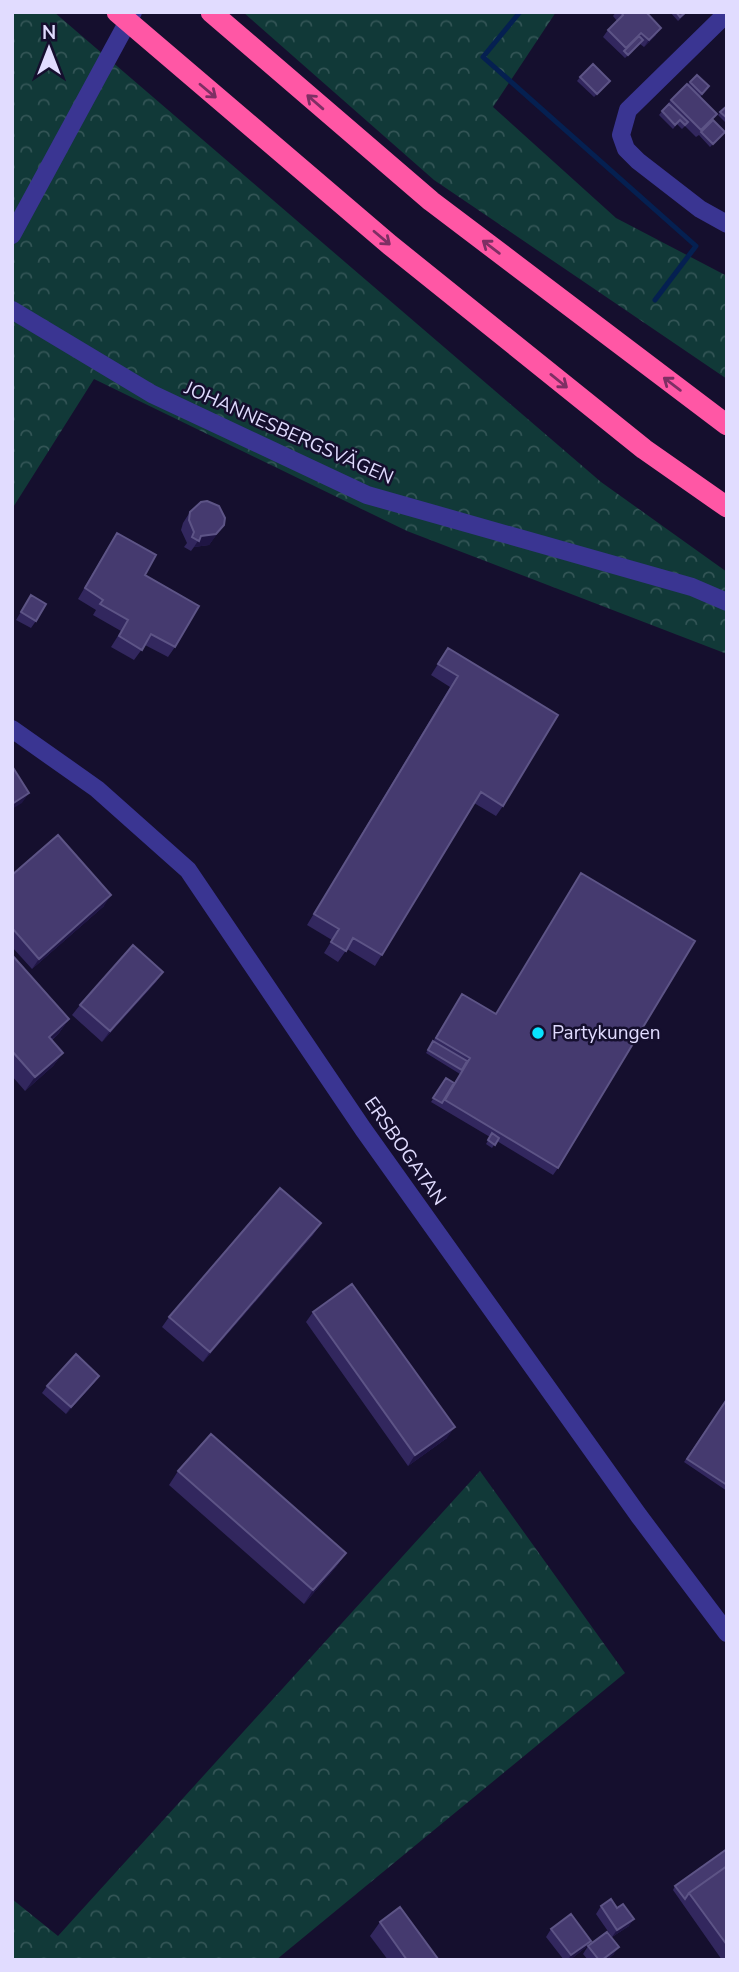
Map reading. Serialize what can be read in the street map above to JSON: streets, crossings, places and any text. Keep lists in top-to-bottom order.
{
  "streets": {
    "street": ["JOHANNESBERGSVÄGEN", "ERSBOGATAN"]
  },
  "places": ["Partykungen"],
  "north": "top"
}
